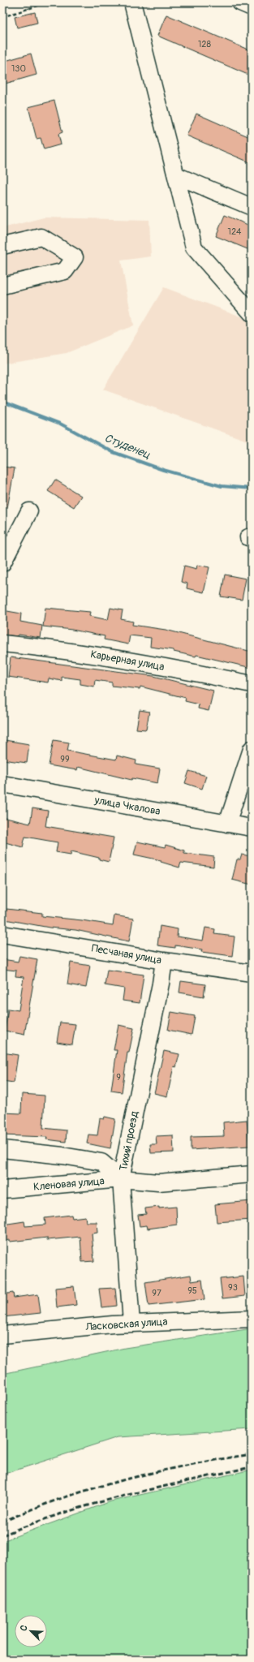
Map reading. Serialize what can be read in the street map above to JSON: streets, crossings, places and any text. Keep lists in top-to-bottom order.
{
  "streets": {
    "street": [
      "Карьерная улица",
      "улица Чкалова",
      "Песчаная улица",
      "Тихий проезд",
      "Кленовая улица",
      "Ласковская улица"
    ]
  },
  "crossings": [
    ["Песчаная улица", "Тихий проезд"],
    ["Тихий проезд", "Кленовая улица"],
    ["Тихий проезд", "Ласковская улица"]
  ],
  "water": ["Студенец"],
  "house_numbers": [
    "128",
    "130",
    "124",
    "99",
    "9",
    "93",
    "95",
    "97"
  ],
  "north": "top left"
}
